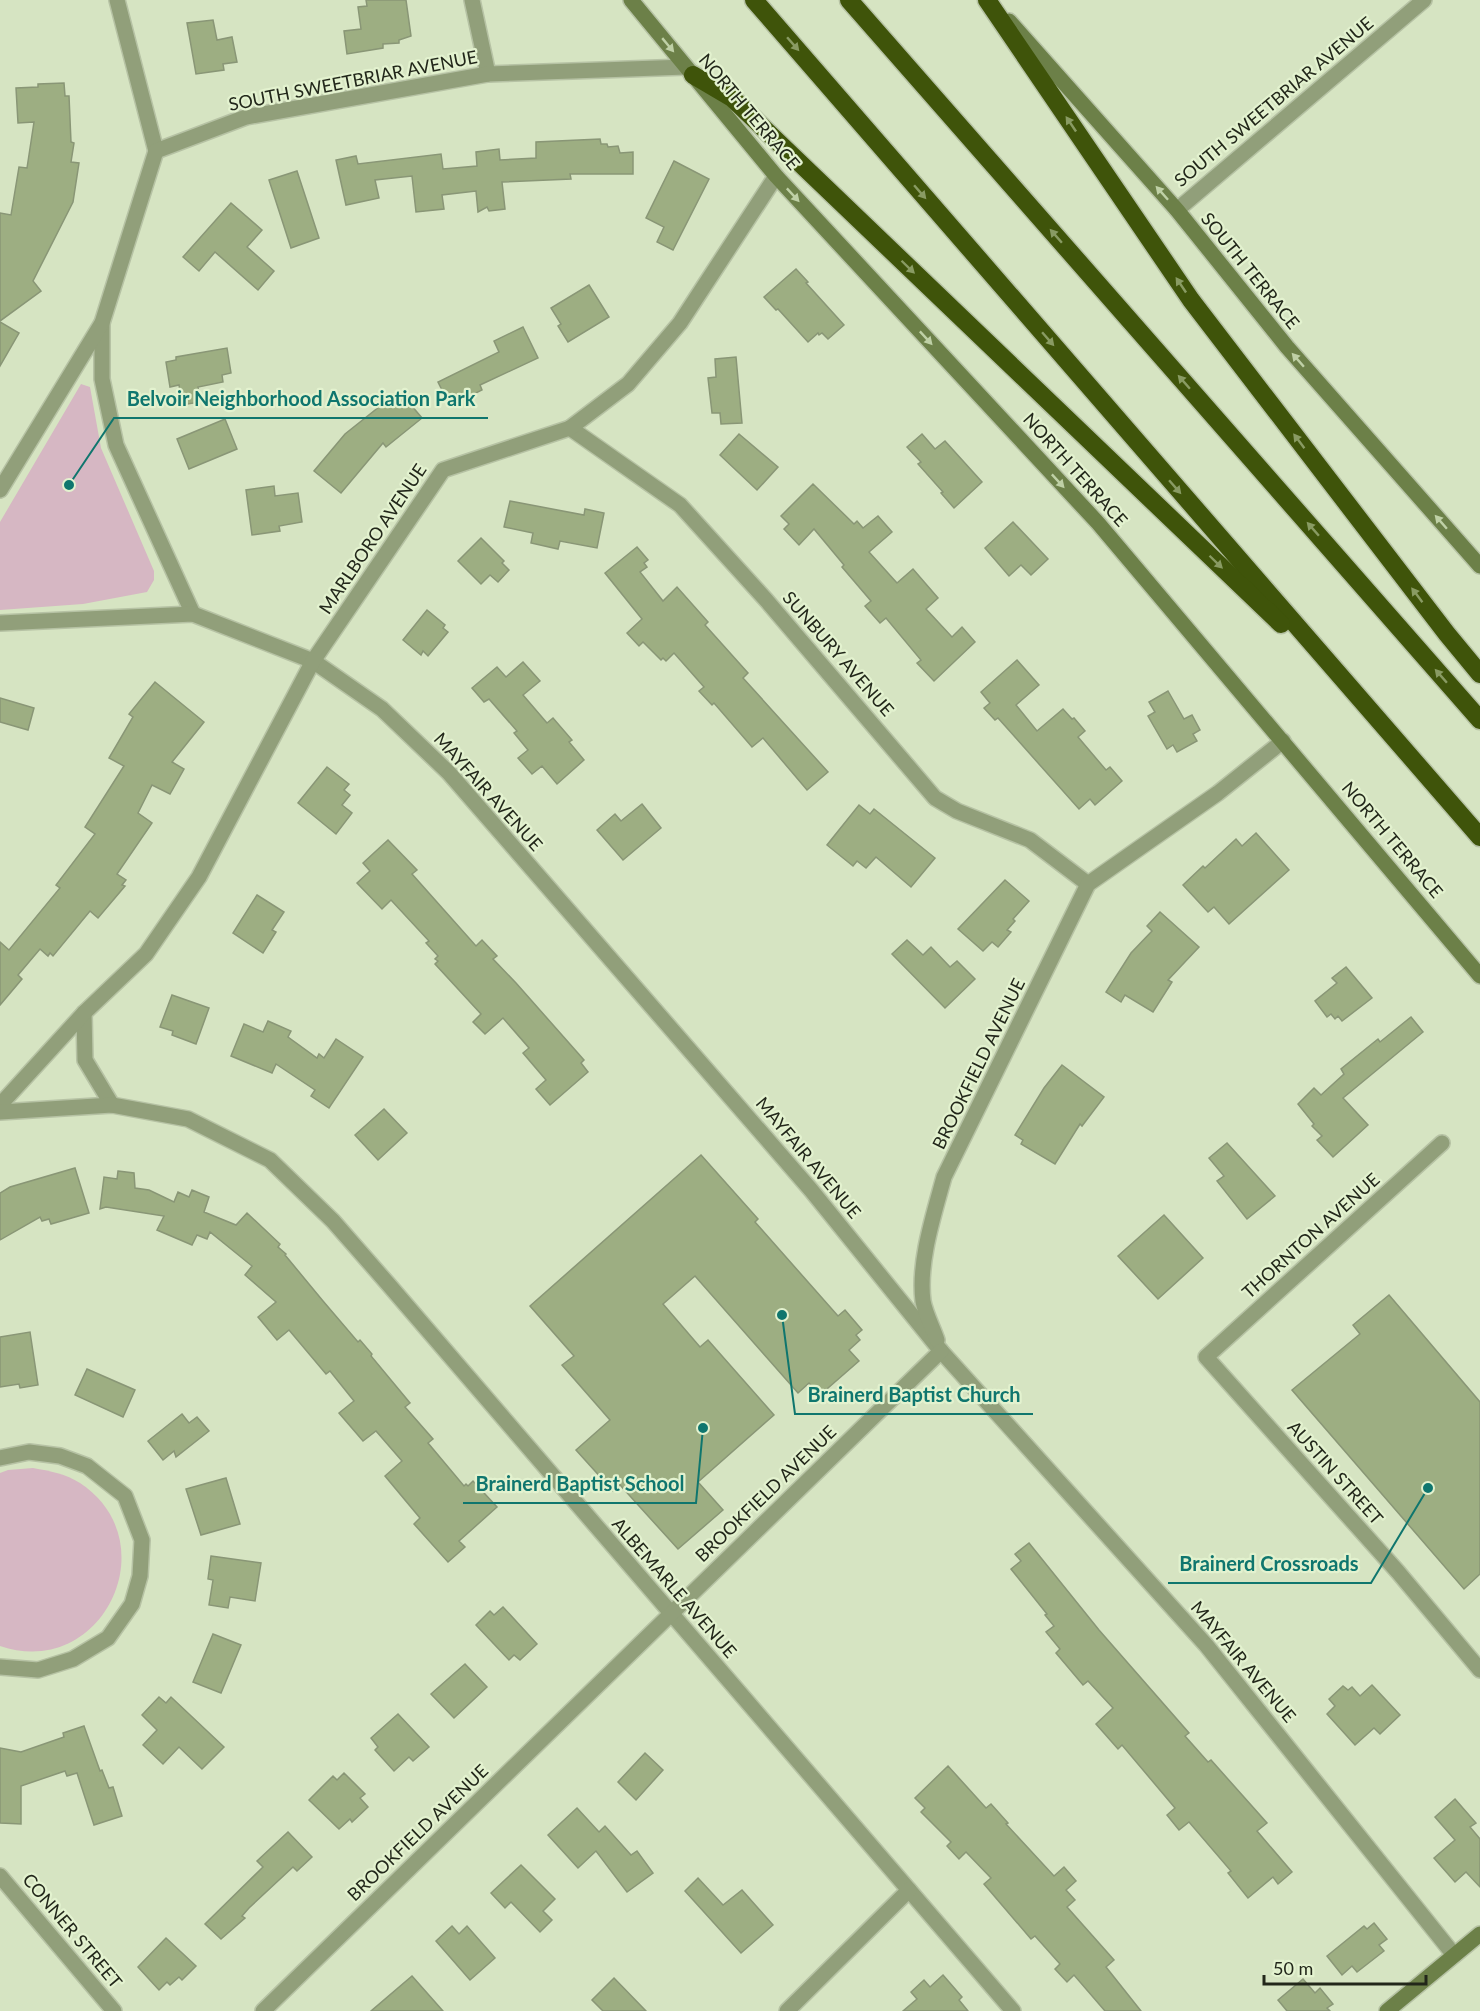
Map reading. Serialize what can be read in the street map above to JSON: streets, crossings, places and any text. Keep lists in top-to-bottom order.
{
  "streets": {
    "street": [
      "SOUTH SWEETBRIAR AVENUE",
      "NORTH TERRACE",
      "SOUTH TERRACE",
      "MARLBORO AVENUE",
      "SUNBURY AVENUE",
      "MAYFAIR AVENUE",
      "BROOKFIELD AVENUE",
      "THORNTON AVENUE",
      "AUSTIN STREET",
      "ALBEMARLE AVENUE",
      "CONNER STREET"
    ]
  },
  "crossings": [
    ["SOUTH SWEETBRIAR AVENUE", "NORTH TERRACE"],
    ["SOUTH SWEETBRIAR AVENUE", "SOUTH TERRACE"],
    ["NORTH TERRACE", "MARLBORO AVENUE"],
    ["NORTH TERRACE", "BROOKFIELD AVENUE"],
    ["MARLBORO AVENUE", "SUNBURY AVENUE"],
    ["MARLBORO AVENUE", "MAYFAIR AVENUE"],
    ["SUNBURY AVENUE", "BROOKFIELD AVENUE"],
    ["MAYFAIR AVENUE", "BROOKFIELD AVENUE"],
    ["BROOKFIELD AVENUE", "ALBEMARLE AVENUE"],
    ["THORNTON AVENUE", "AUSTIN STREET"]
  ],
  "one_way": ["NORTH TERRACE", "SOUTH TERRACE"],
  "places": [
    "Belvoir Neighborhood Association Park",
    "Brainerd Baptist Church",
    "Brainerd Baptist School",
    "Brainerd Crossroads"
  ],
  "scale_bar": "50 m"
}
